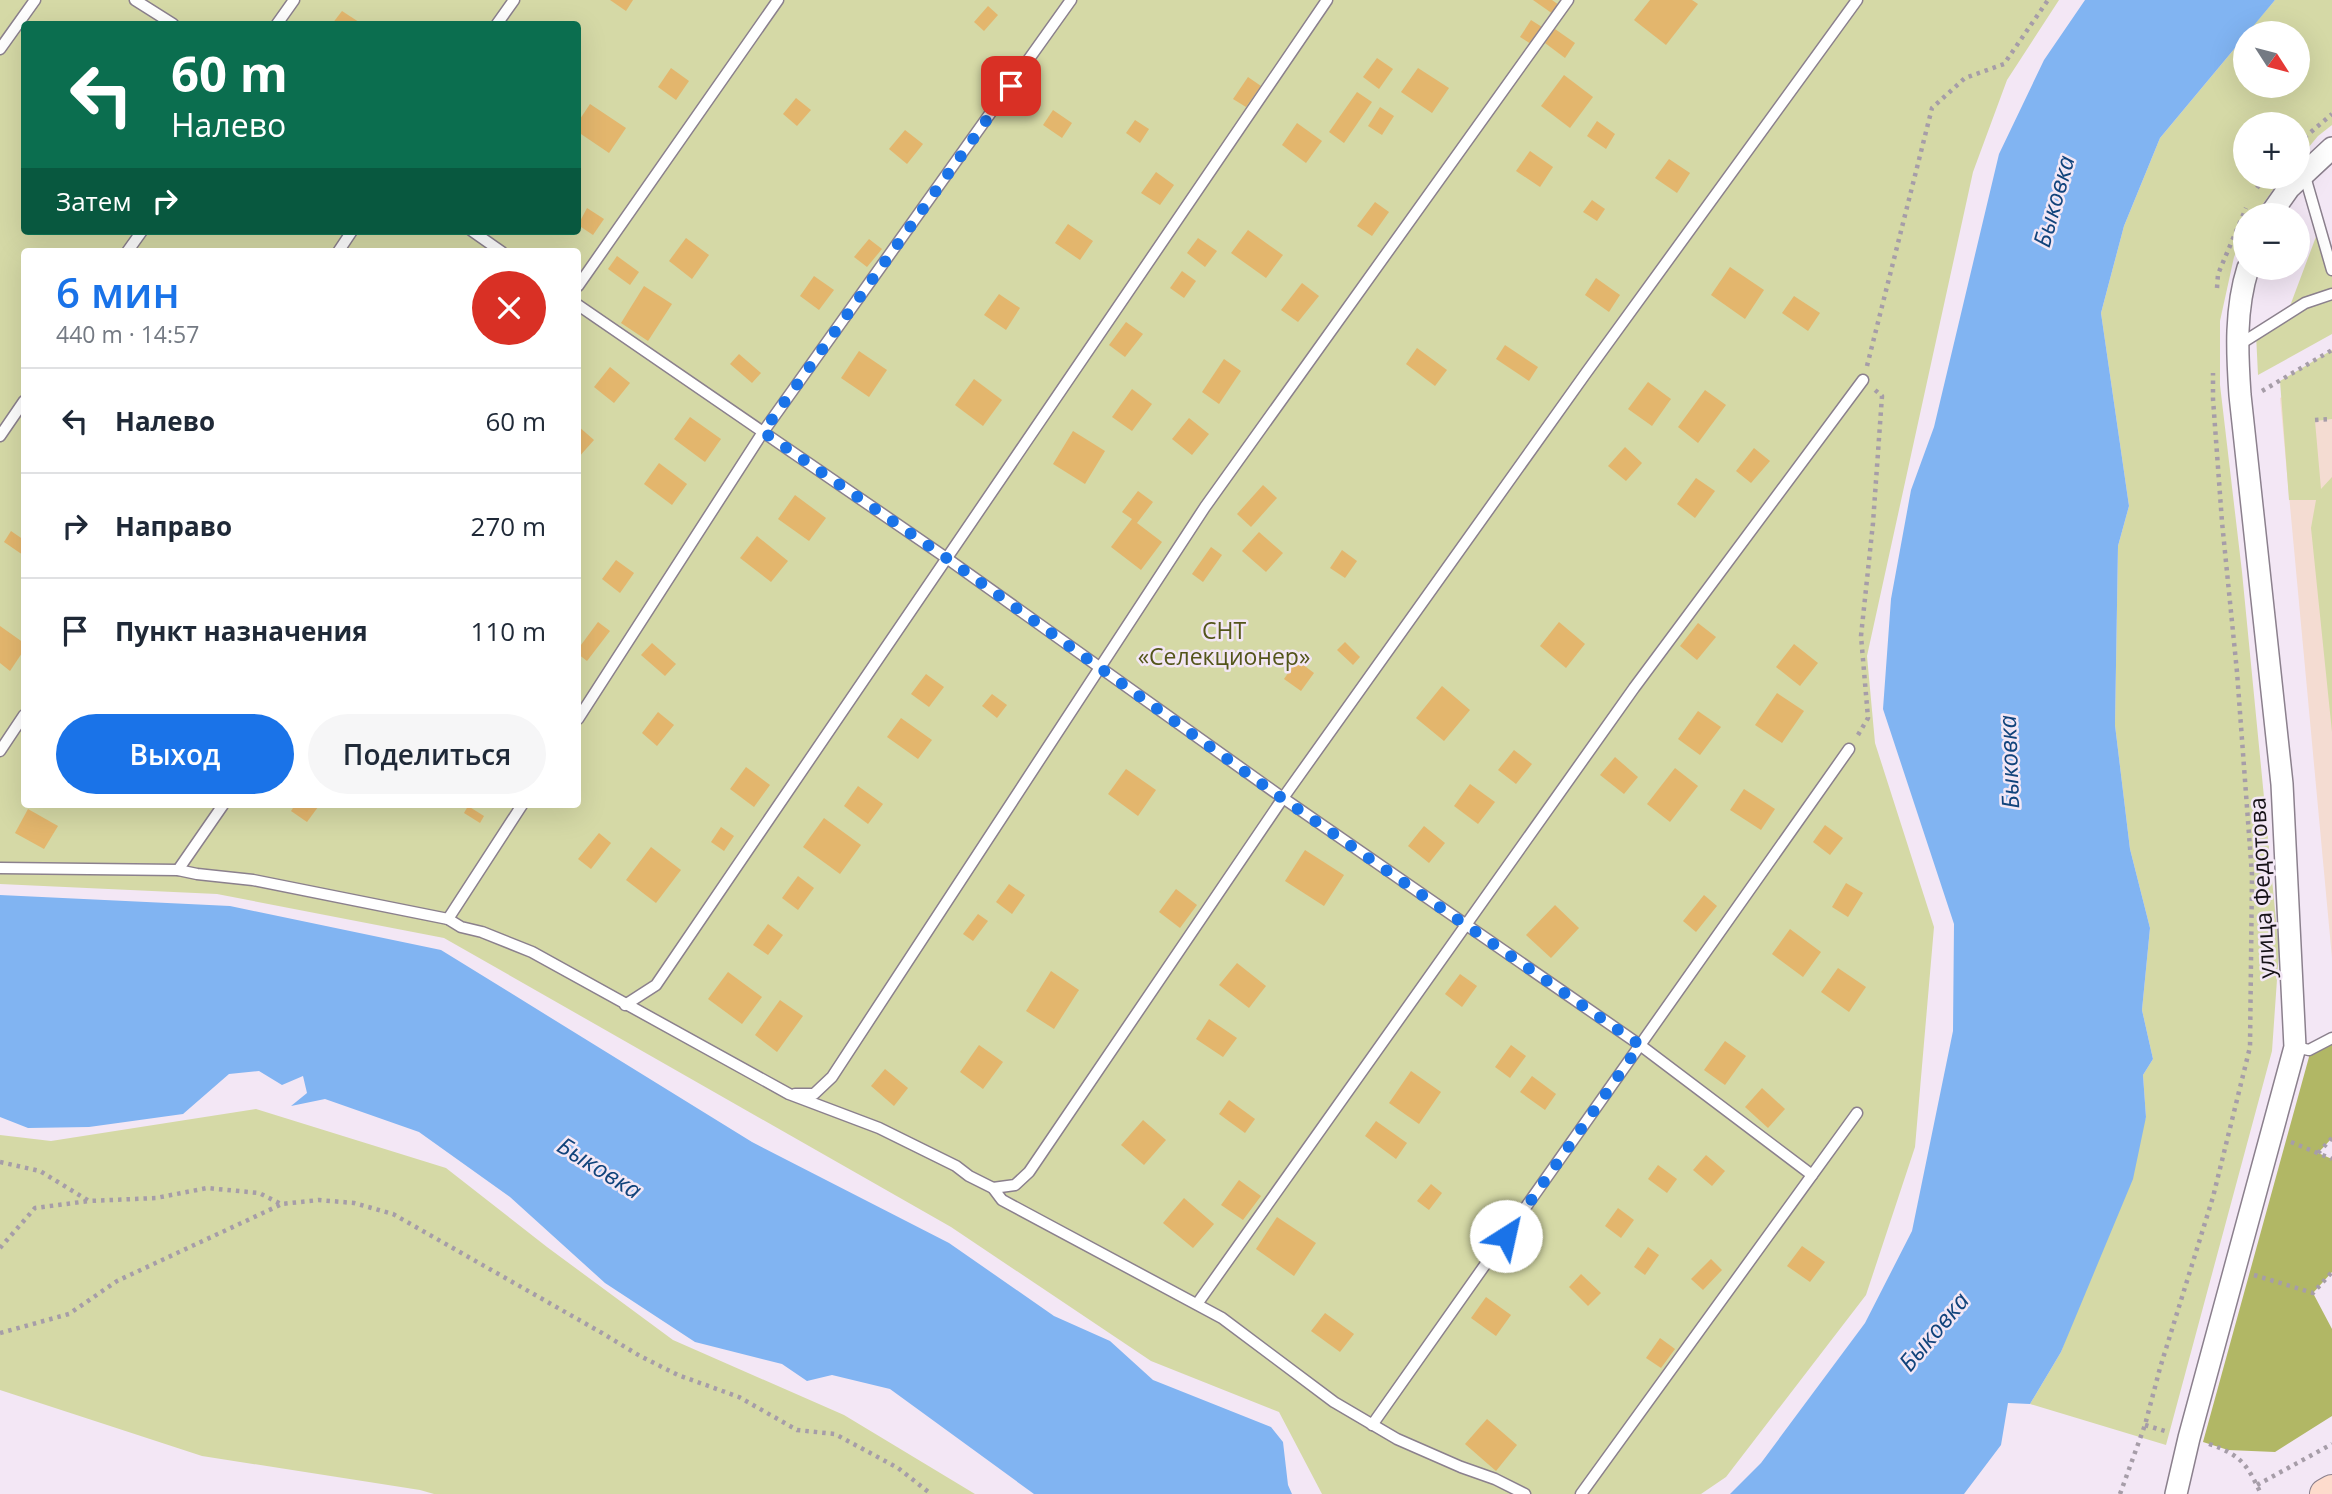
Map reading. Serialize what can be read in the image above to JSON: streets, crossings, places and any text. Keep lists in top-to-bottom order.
{
  "streets": {
    "street": ["улица Федотова"]
  },
  "water": ["Быковка"],
  "parks": ["СНТ «Селекционер»"],
  "north": "bottom right",
  "page": {
    "map_buttons": ["+", "−"],
    "turn": ["60 m", "Налево"],
    "then": "Затем",
    "heading": ["6 мин", "440 m · 14:57"],
    "list": [
      {
        "name": "Налево",
        "value": "60 m"
      },
      {
        "name": "Направо",
        "value": "270 m"
      },
      {
        "name": "Пункт назначения",
        "value": "110 m"
      }
    ],
    "buttons": ["Выход", "Поделиться"]
  }
}
